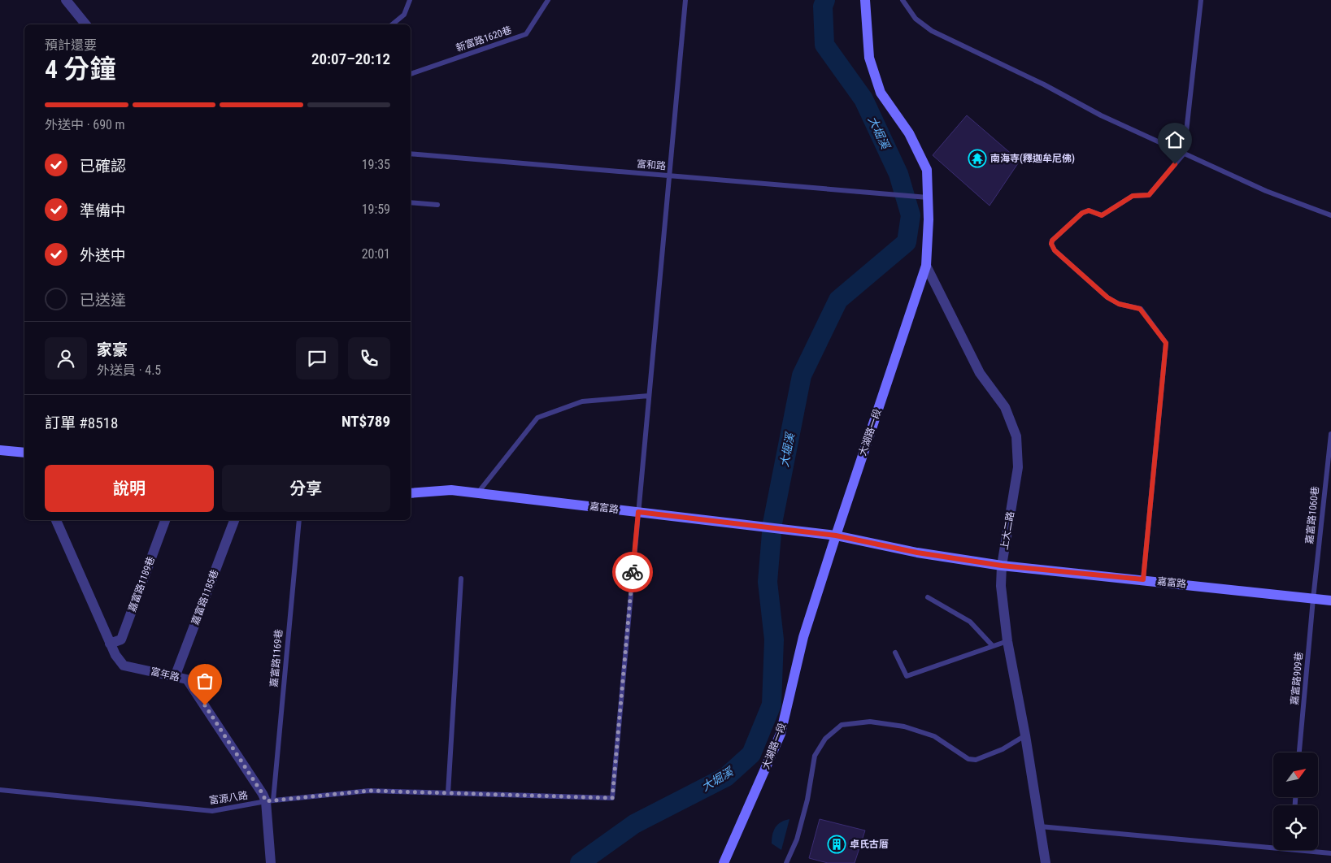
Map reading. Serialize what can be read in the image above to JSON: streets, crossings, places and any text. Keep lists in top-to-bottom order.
{
  "streets": {
    "street": [
      "大湖路一段",
      "嘉富路",
      "上大二路",
      "嘉富路1189巷",
      "嘉富路1185巷",
      "富年路"
    ],
    "lane": [
      "新富路1620巷",
      "富和路",
      "嘉富路1060巷",
      "嘉富路1169巷",
      "嘉富路909巷",
      "富源八路"
    ]
  },
  "crossings": [
    ["富和路", "大湖路一段"],
    ["大湖路一段", "嘉富路"],
    ["大湖路一段", "上大二路"],
    ["嘉富路", "嘉富路1060巷"],
    ["嘉富路", "上大二路"],
    ["嘉富路", "嘉富路909巷"],
    ["嘉富路", "富源八路"],
    ["嘉富路1060巷", "嘉富路909巷"],
    ["嘉富路1189巷", "富年路"],
    ["嘉富路1185巷", "富年路"],
    ["嘉富路1169巷", "富年路"],
    ["嘉富路1169巷", "富源八路"],
    ["富年路", "富源八路"]
  ],
  "water": ["大堀溪"],
  "places": {
    "temple": ["南海寺(釋迦牟尼佛)"],
    "building": ["卓氏古厝"]
  },
  "north": "top right",
  "page": {
    "heading": ["4 分鐘", "預計還要", "20:07–20:12"],
    "panel": [
      "家豪",
      "外送員 · 4.5",
      "訂單 #8518",
      "NT$789"
    ],
    "bar": "外送中 · 690 m",
    "list": [
      ["已確認", "19:35"],
      ["準備中", "19:59"],
      ["外送中", "20:01"],
      "已送達"
    ],
    "buttons": ["說明", "分享"]
  }
}
